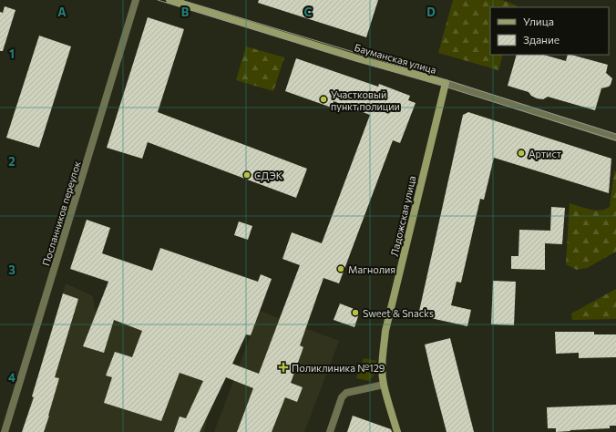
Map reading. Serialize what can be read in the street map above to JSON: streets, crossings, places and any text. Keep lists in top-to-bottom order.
{
  "streets": {
    "street": ["Бауманская улица", "Посланников переулок", "Ладожская улица"]
  },
  "crossings": [
    ["Бауманская улица", "Ладожская улица"]
  ],
  "places": {
    "other": [
      "Участковый пункт полиции",
      "Артист",
      "СДЭК",
      "Магнолия",
      "Sweet & Snacks"
    ],
    "health": ["Поликлиника №129"]
  },
  "legend": ["Улица", "Здание"],
  "grid": {
    "columns": [
      "A",
      "B",
      "C",
      "D"
    ],
    "rows": [
      "1",
      "2",
      "3",
      "4"
    ]
  }
}
